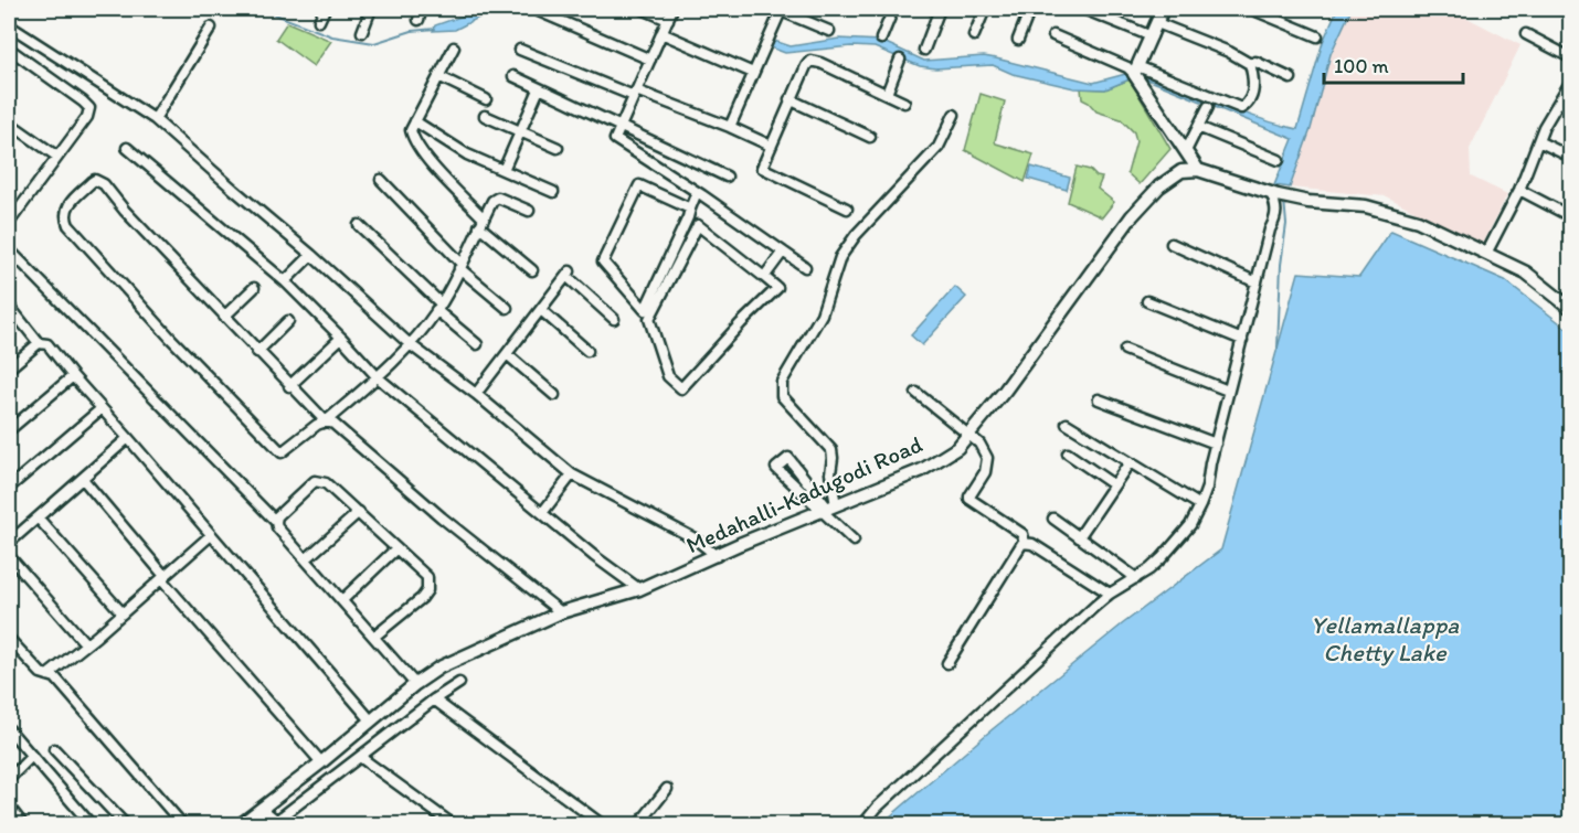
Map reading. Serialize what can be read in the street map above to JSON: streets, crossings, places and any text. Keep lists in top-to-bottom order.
{
  "streets": {
    "street": ["Medahalli-Kadugodi Road"]
  },
  "water": ["Yellamallappa Chetty Lake"],
  "scale_bar": "100 m"
}
